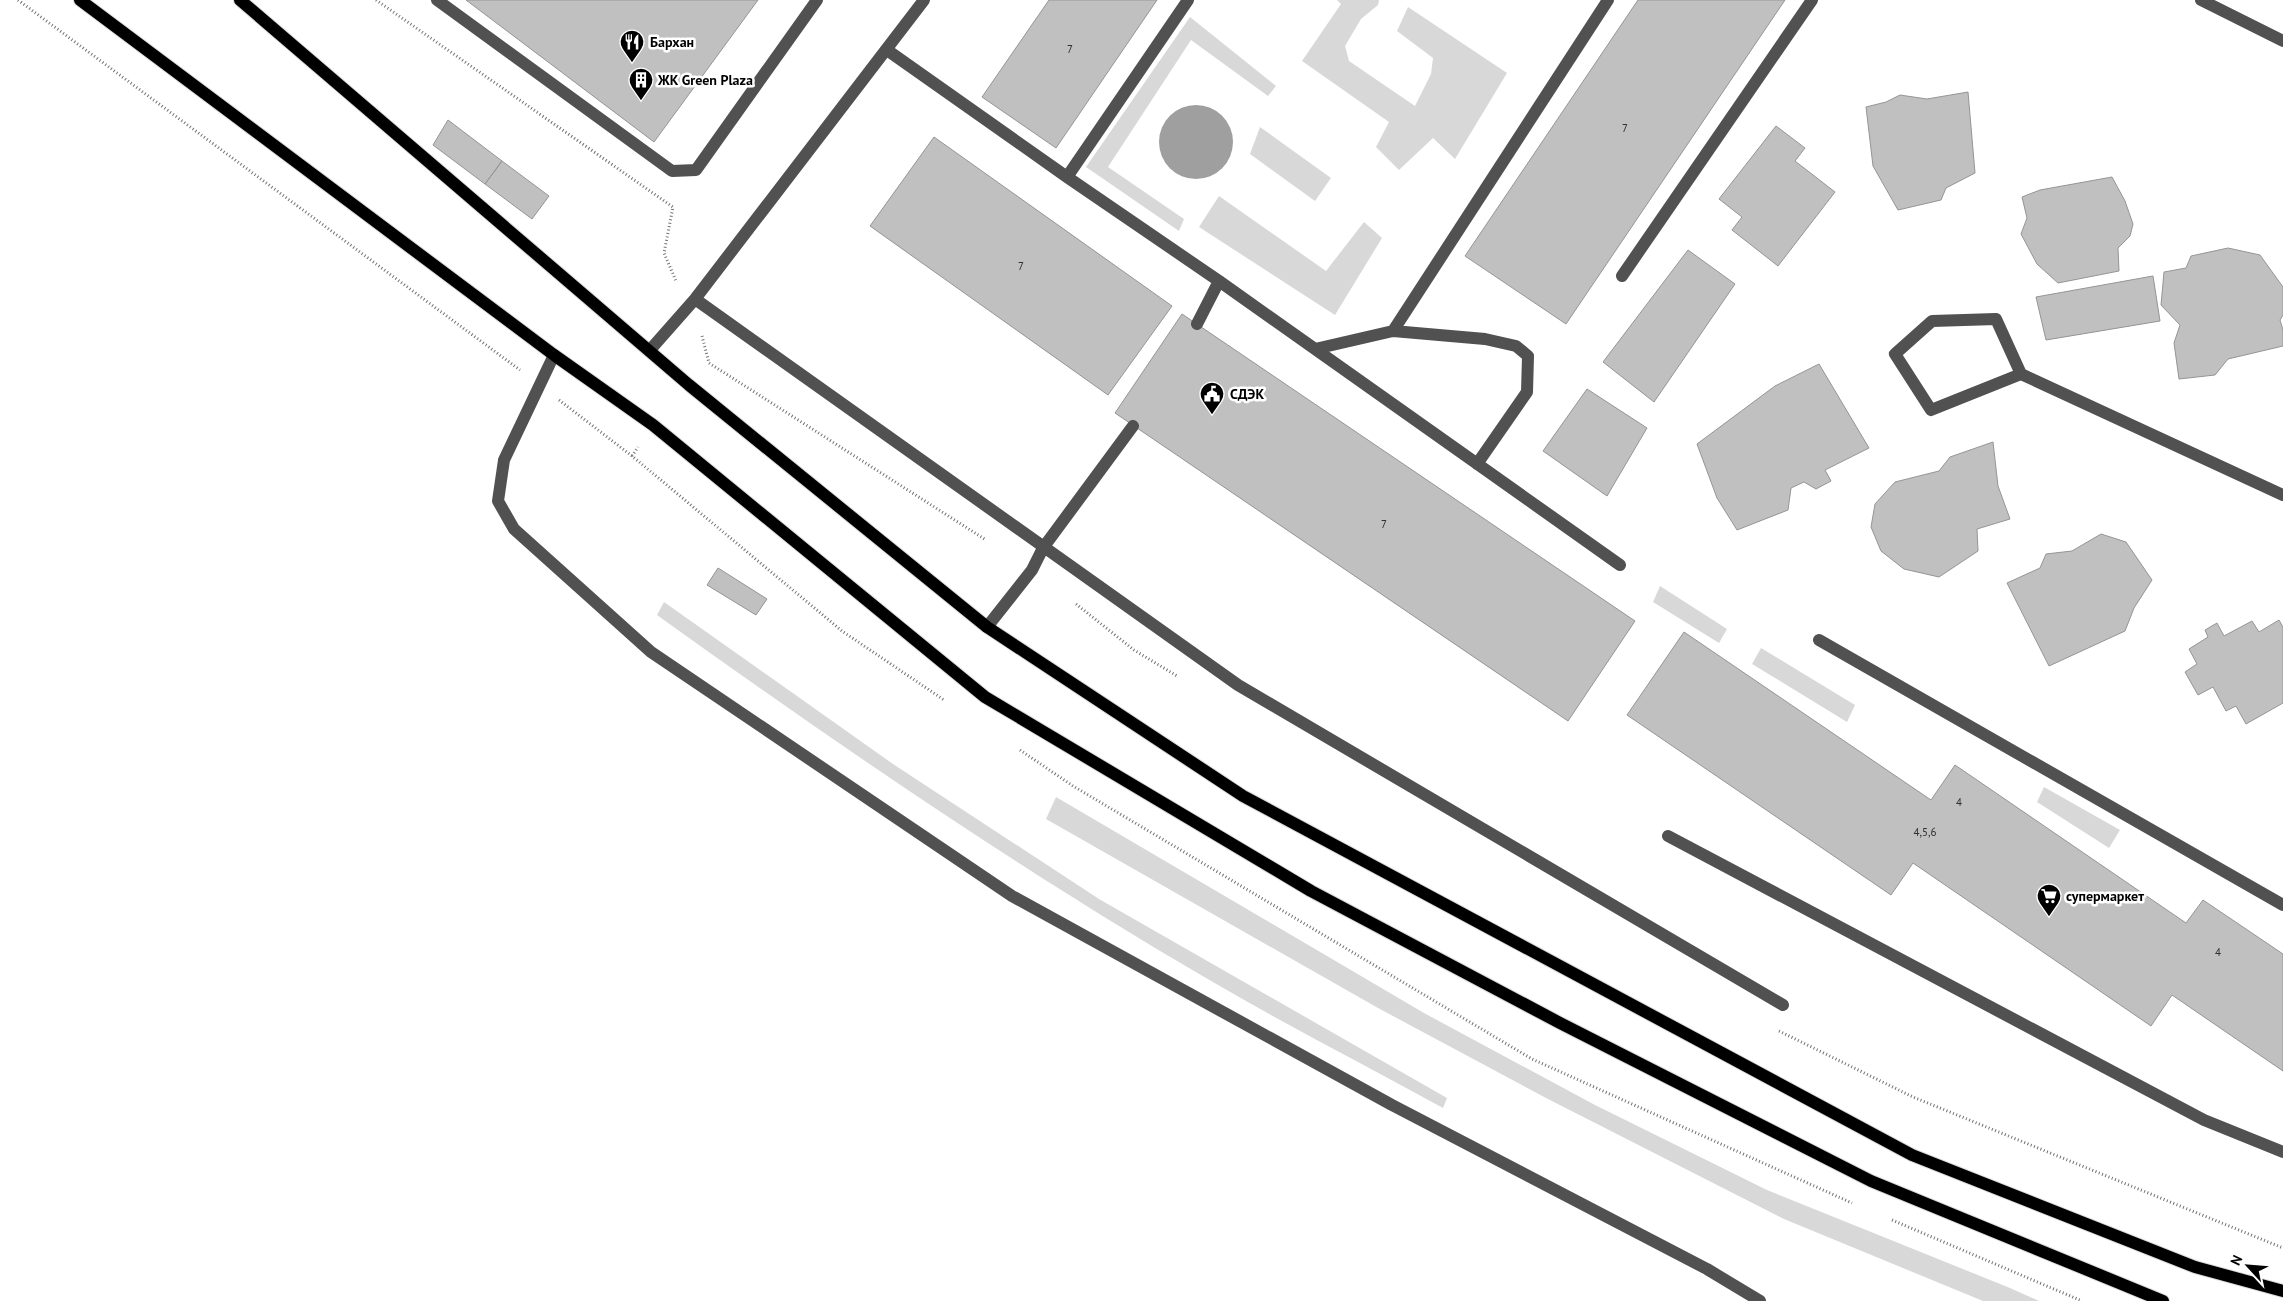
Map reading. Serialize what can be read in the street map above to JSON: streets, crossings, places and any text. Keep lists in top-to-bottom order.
{
  "places": {
    "restaurant": ["Бархан"],
    "building": ["ЖК Green Plaza"],
    "public building": ["СДЭК"],
    "supermarket": ["супермаркет"]
  },
  "house_numbers": [
    "7",
    "7",
    "7",
    "7",
    "4",
    "4,5,6",
    "4"
  ],
  "north": "top left"
}
